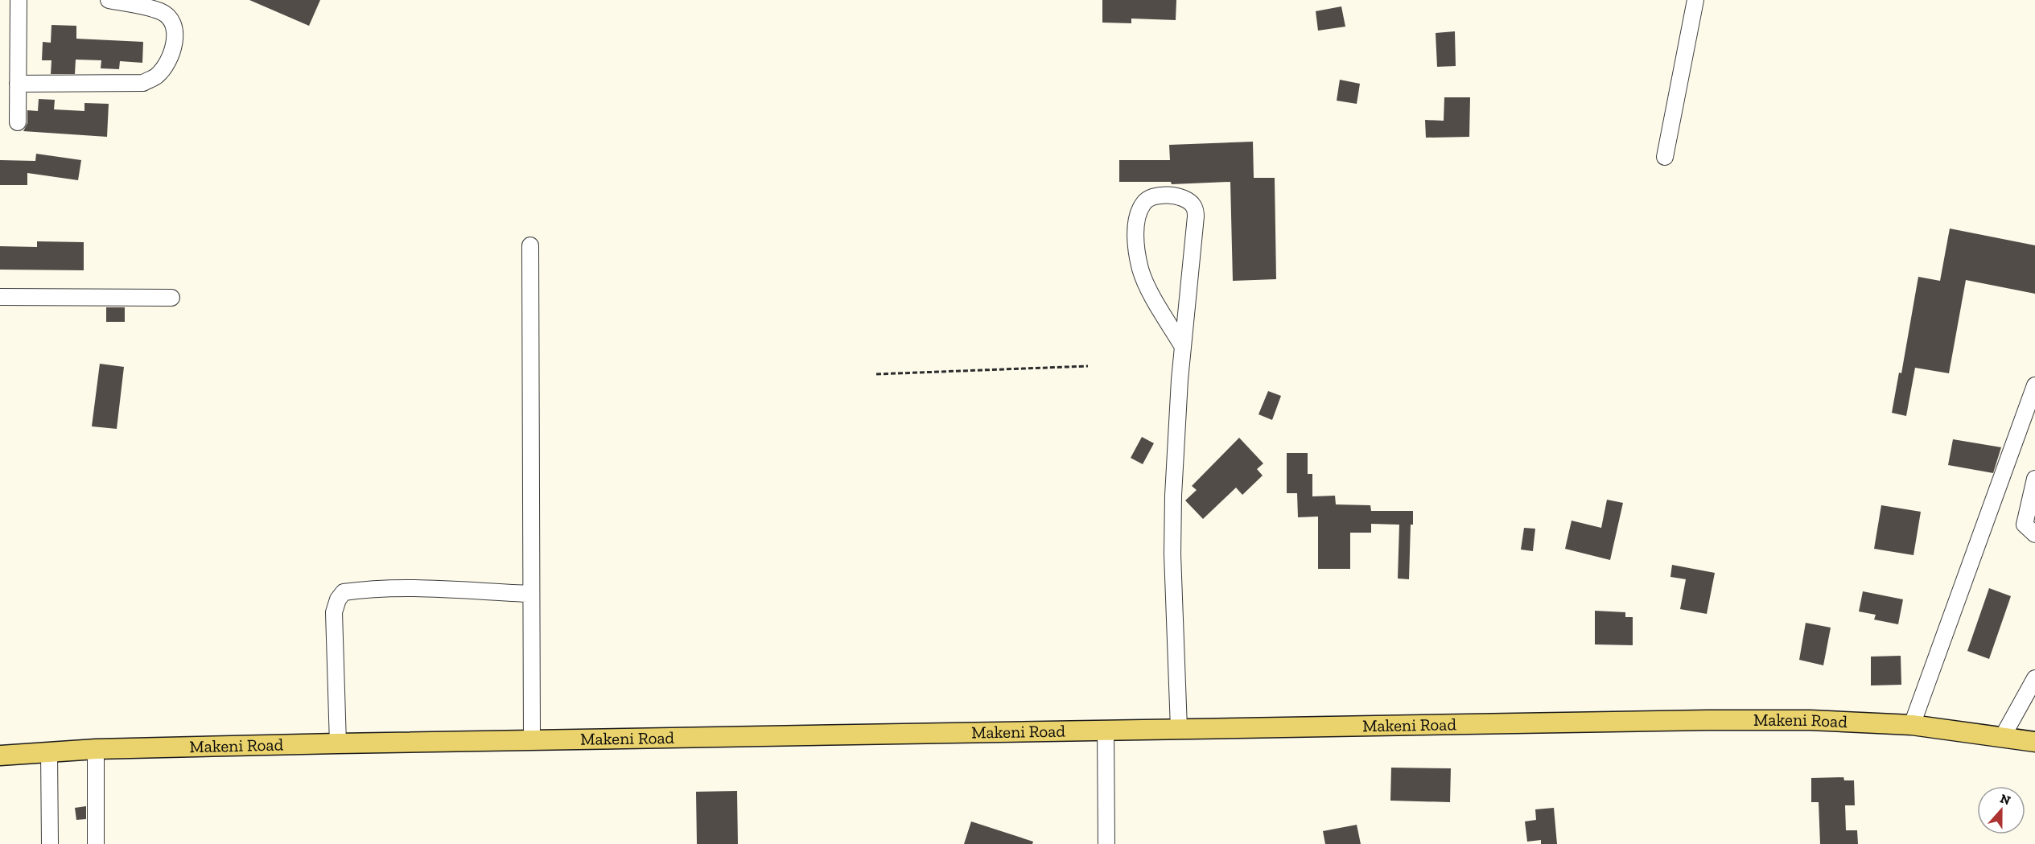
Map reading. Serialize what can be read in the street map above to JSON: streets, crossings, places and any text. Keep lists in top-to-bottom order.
{
  "streets": {
    "main road": ["Makeni Road"]
  },
  "north": "top"
}
